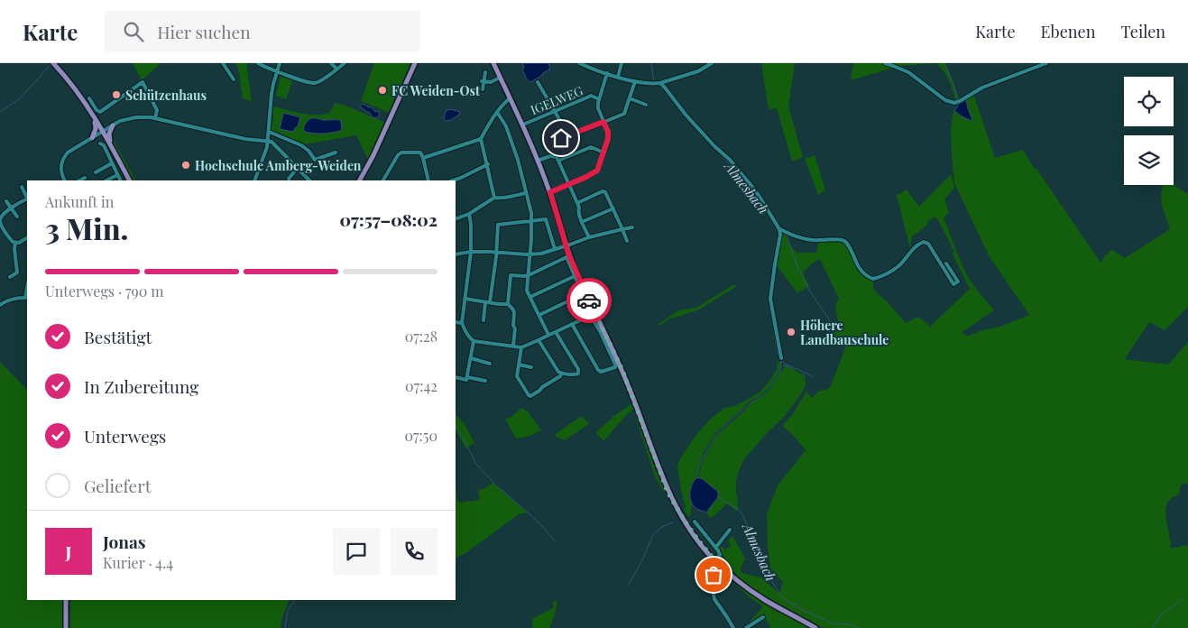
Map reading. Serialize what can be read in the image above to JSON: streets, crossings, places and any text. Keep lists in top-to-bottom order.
{
  "streets": {
    "street": ["IGELWEG"]
  },
  "water": ["Almesbach"],
  "places": [
    "FC Weiden-Ost",
    "Schützenhaus",
    "Hochschule Amberg-Weiden",
    "Höhere Landbauschule"
  ],
  "page": {
    "header": "Karte",
    "search": "Hier suchen",
    "nav": ["Karte", "Ebenen", "Teilen"],
    "heading": ["3 Min.", "Ankunft in", "07:57–08:02"],
    "panel": ["Jonas", "Kurier · 4.4"],
    "bar": "Unterwegs · 790 m",
    "list": [
      ["Bestätigt", "07:28"],
      ["In Zubereitung", "07:42"],
      ["Unterwegs", "07:50"],
      "Geliefert"
    ],
    "round": "J"
  }
}
